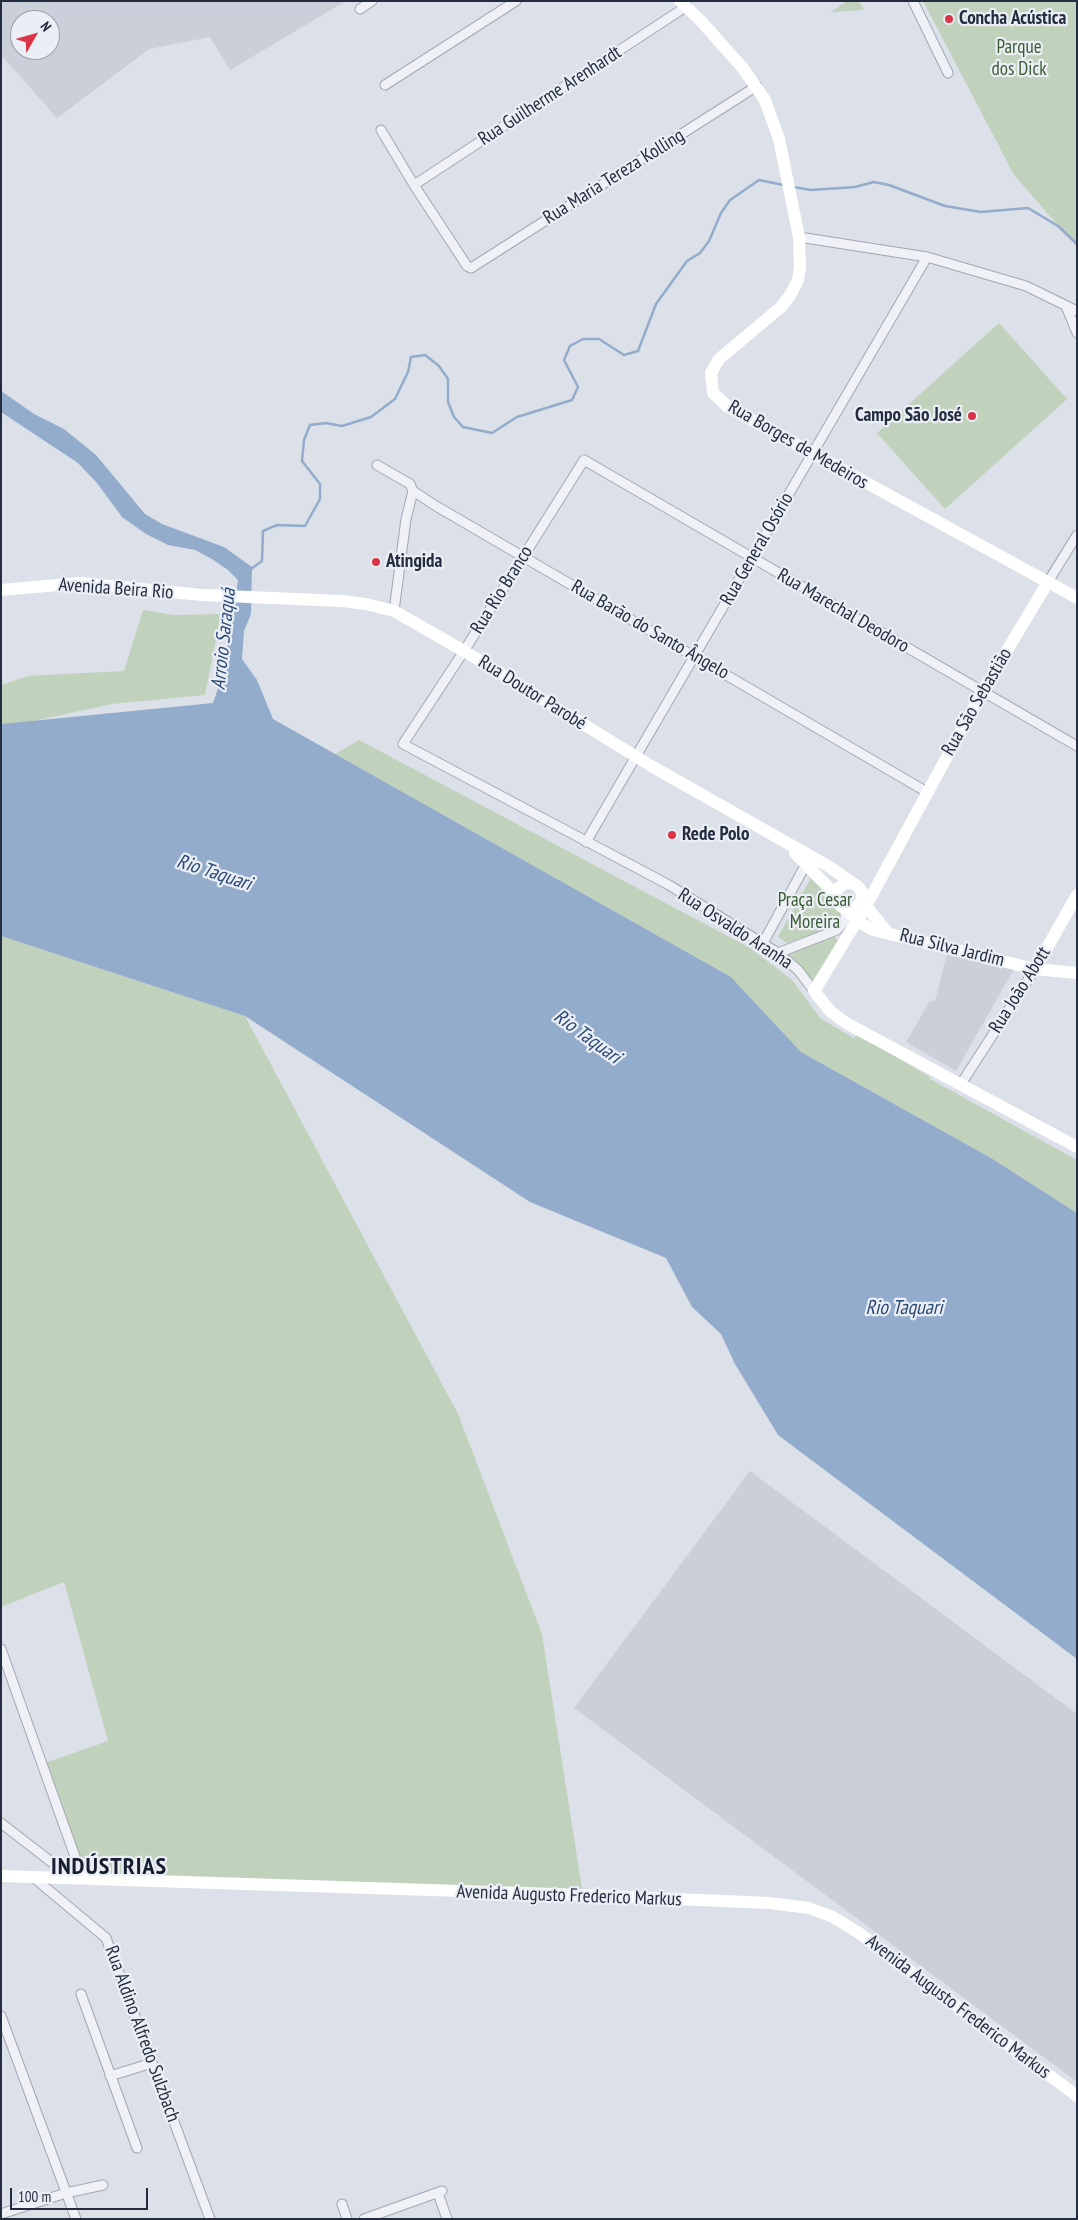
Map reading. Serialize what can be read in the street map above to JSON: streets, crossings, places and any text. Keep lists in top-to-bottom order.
{
  "streets": {
    "main road": [
      "Rua Borges de Medeiros",
      "Avenida Beira Rio",
      "Rua Doutor Parobé",
      "Rua São Sebastião",
      "Rua Osvaldo Aranha",
      "Rua Silva Jardim",
      "Rua João Abott",
      "Avenida Augusto Frederico Markus"
    ],
    "street": [
      "Rua Guilherme Arenhardt",
      "Rua Maria Tereza Kolling",
      "Rua General Osório",
      "Rua Rio Branco",
      "Rua Marechal Deodoro",
      "Rua Barão do Santo Ângelo",
      "Rua Aldino Alfredo Sulzbach"
    ]
  },
  "crossings": [
    ["Rua Guilherme Arenhardt", "Rua Maria Tereza Kolling"],
    ["Rua Guilherme Arenhardt", "Rua Borges de Medeiros"],
    ["Rua Maria Tereza Kolling", "Rua Borges de Medeiros"],
    ["Rua Borges de Medeiros", "Rua General Osório"],
    ["Rua Borges de Medeiros", "Rua São Sebastião"],
    ["Rua General Osório", "Rua Marechal Deodoro"],
    ["Rua General Osório", "Rua Barão do Santo Ângelo"],
    ["Rua General Osório", "Rua Doutor Parobé"],
    ["Rua General Osório", "Rua Osvaldo Aranha"],
    ["Avenida Beira Rio", "Rua Doutor Parobé"],
    ["Rua Rio Branco", "Rua Marechal Deodoro"],
    ["Rua Rio Branco", "Rua Barão do Santo Ângelo"],
    ["Rua Rio Branco", "Rua Doutor Parobé"],
    ["Rua Rio Branco", "Rua Osvaldo Aranha"],
    ["Rua Marechal Deodoro", "Rua São Sebastião"],
    ["Rua Barão do Santo Ângelo", "Rua São Sebastião"],
    ["Rua Doutor Parobé", "Rua São Sebastião"],
    ["Rua Doutor Parobé", "Rua Silva Jardim"],
    ["Rua São Sebastião", "Rua Osvaldo Aranha"],
    ["Rua São Sebastião", "Rua Silva Jardim"],
    ["Rua Osvaldo Aranha", "Rua João Abott"],
    ["Rua Silva Jardim", "Rua João Abott"],
    ["Avenida Augusto Frederico Markus", "Rua Aldino Alfredo Sulzbach"]
  ],
  "districts": ["INDÚSTRIAS"],
  "water": ["Arroio Saraquá", "Rio Taquari"],
  "parks": ["Parque dos Dick", "Praça Cesar Moreira"],
  "places": [
    "Concha Acústica",
    "Campo São José",
    "Atingida",
    "Rede Polo"
  ],
  "scale_bar": "100 m",
  "north": "top right"
}
